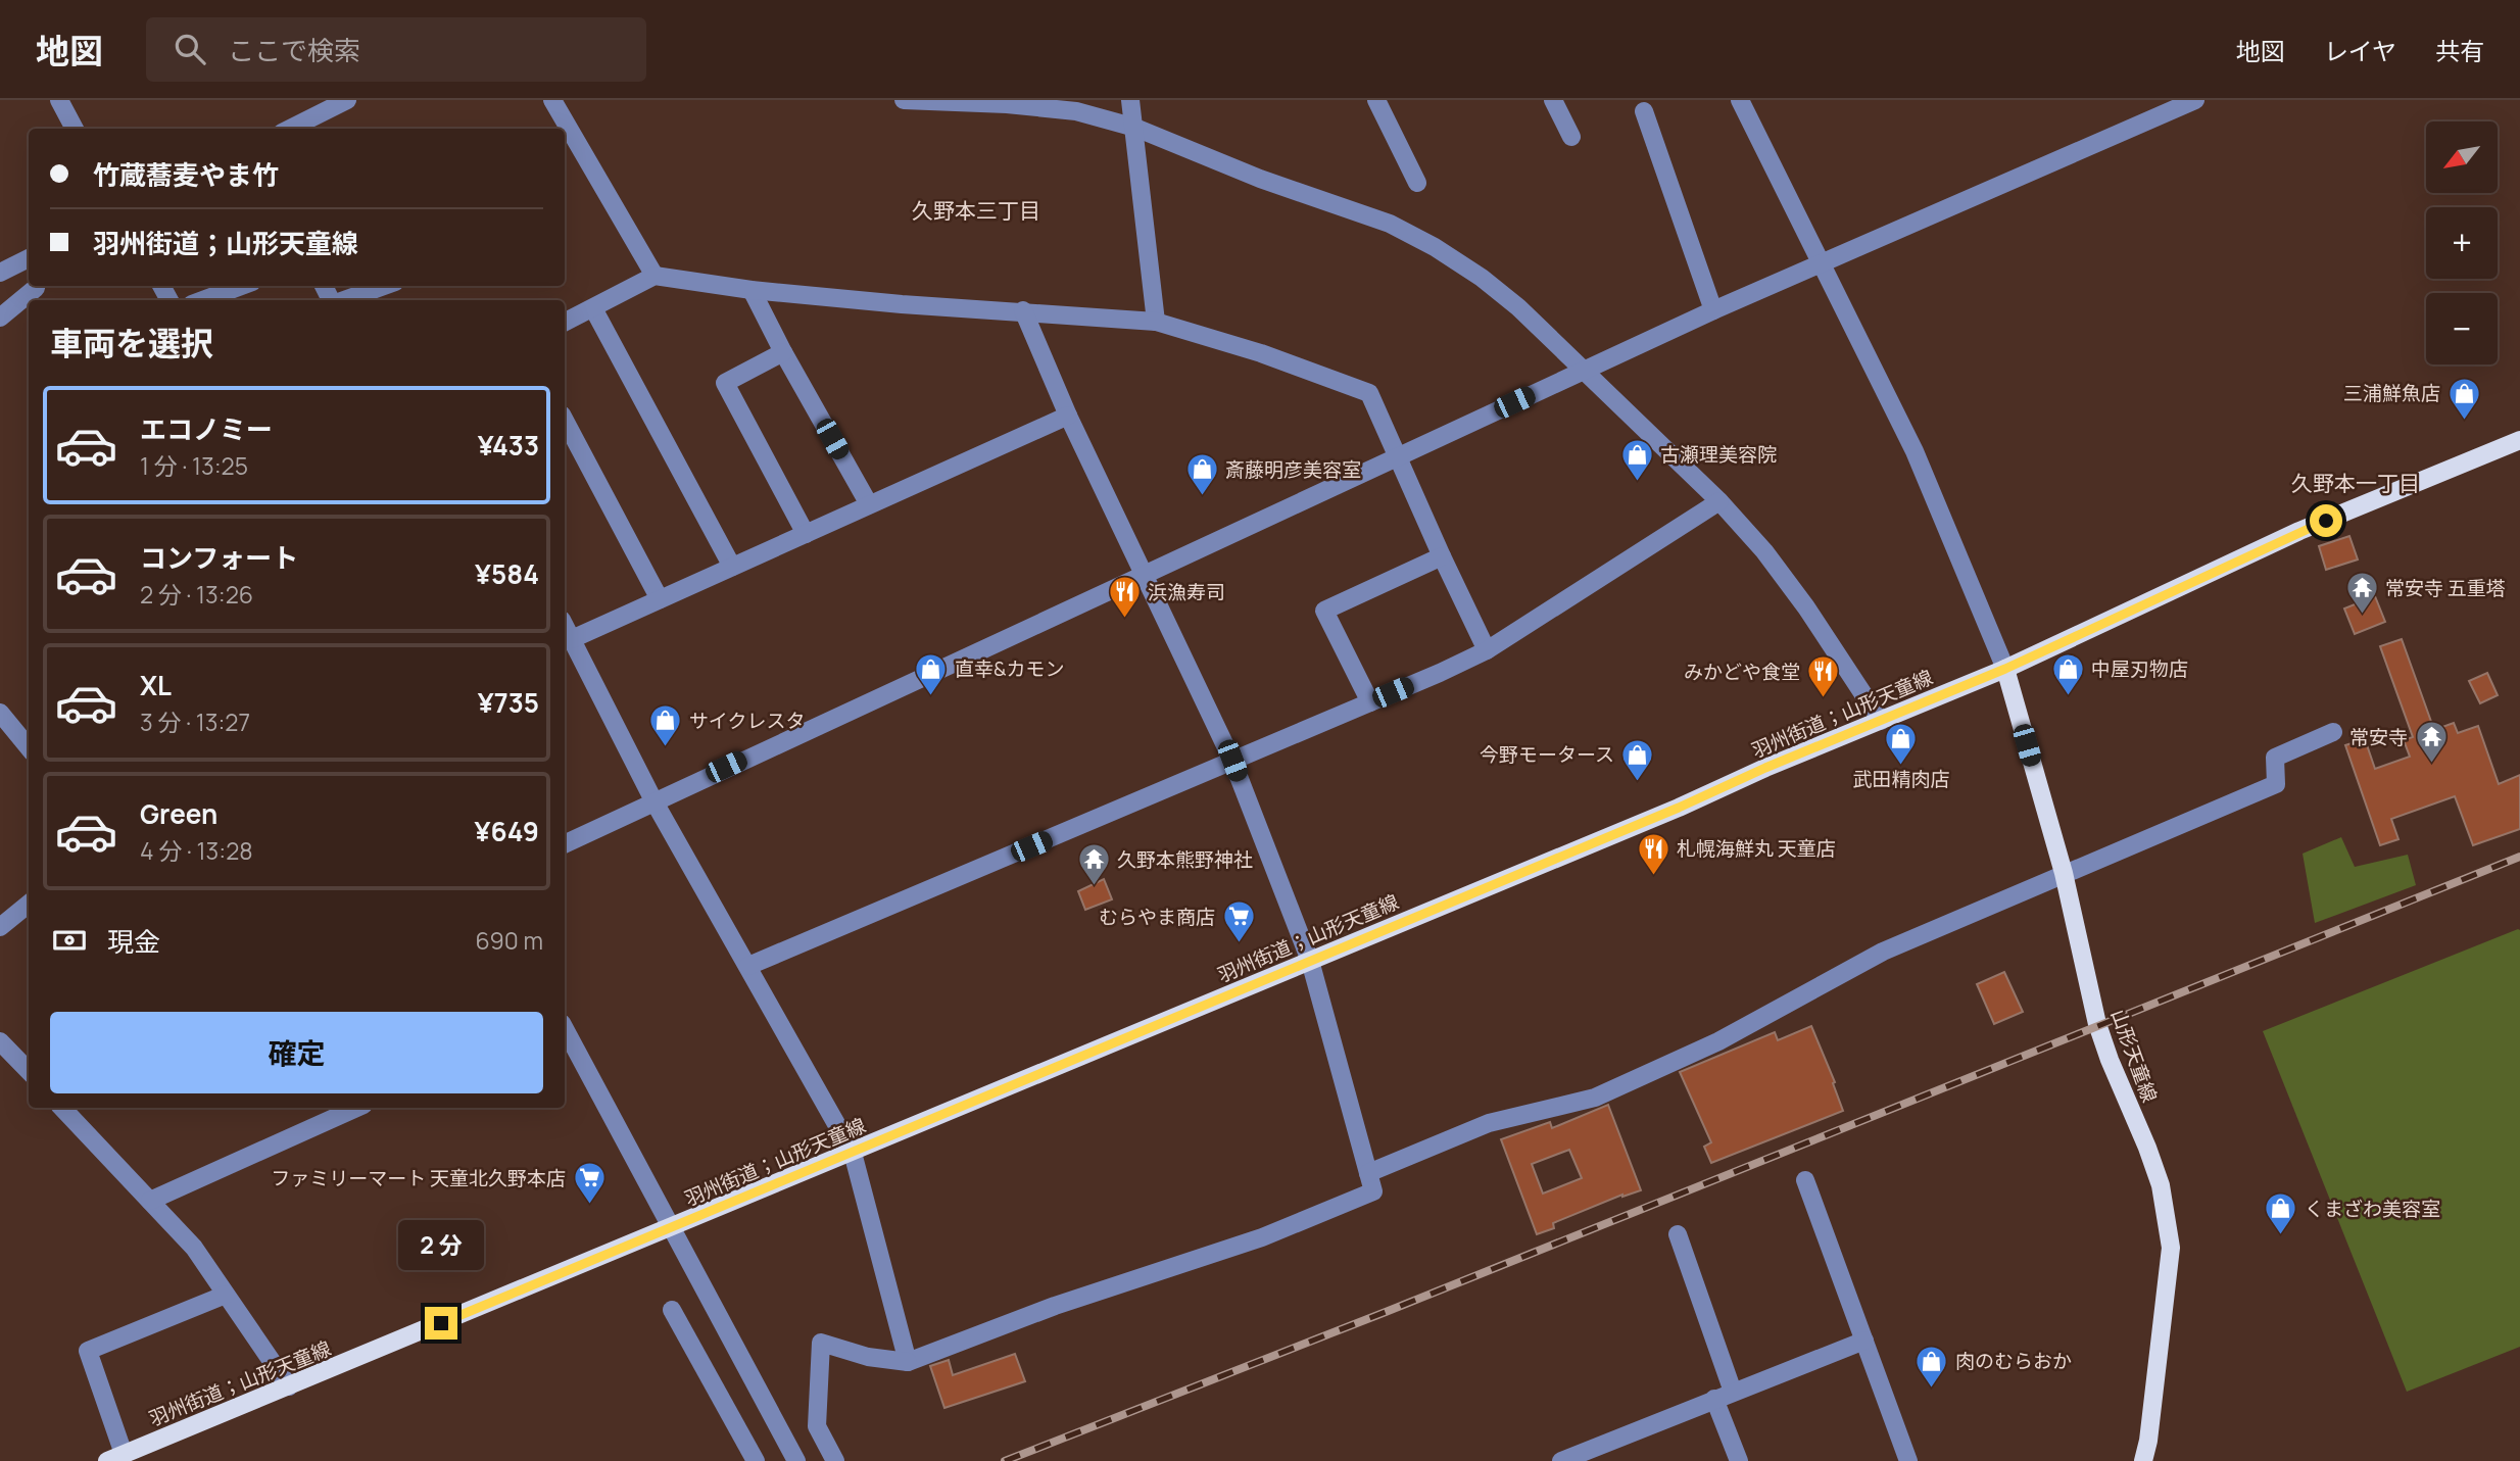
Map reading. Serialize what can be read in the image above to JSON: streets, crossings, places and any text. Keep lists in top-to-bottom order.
{
  "streets": {
    "main road": ["羽州街道；山形天童線", "山形天童線"]
  },
  "crossings": [
    ["羽州街道；山形天童線", "山形天童線"]
  ],
  "districts": ["久野本三丁目", "久野本一丁目"],
  "places": {
    "shop": [
      "三浦鮮魚店",
      "古瀬理美容院",
      "斎藤明彦美容室",
      "直幸&カモン",
      "中屋刃物店",
      "サイクレスタ",
      "武田精肉店",
      "今野モータース",
      "くまざわ美容室",
      "肉のむらおか"
    ],
    "temple": ["常安寺 五重塔", "常安寺", "久野本熊野神社"],
    "restaurant": ["浜漁寿司", "みかどや食堂", "札幌海鮮丸 天童店"],
    "supermarket": ["むらやま商店", "ファミリーマート 天童北久野本店"]
  },
  "north": "bottom left",
  "page": {
    "header": "地図",
    "search": "ここで検索",
    "nav": ["地図", "レイヤ", "共有"],
    "map_buttons": ["+", "−"],
    "banner": ["竹蔵蕎麦やま竹", "羽州街道；山形天童線"],
    "heading": "車両を選択",
    "list": [
      {
        "name": "エコノミー",
        "note": "1 分 · 13:25",
        "value": "¥433"
      },
      {
        "name": "コンフォート",
        "note": "2 分 · 13:26",
        "value": "¥584"
      },
      {
        "name": "XL",
        "note": "3 分 · 13:27",
        "value": "¥735"
      },
      {
        "name": "Green",
        "note": "4 分 · 13:28",
        "value": "¥649"
      }
    ],
    "pay": ["現金", "690 m"],
    "buttons": "確定",
    "bubble": "2 分"
  }
}
